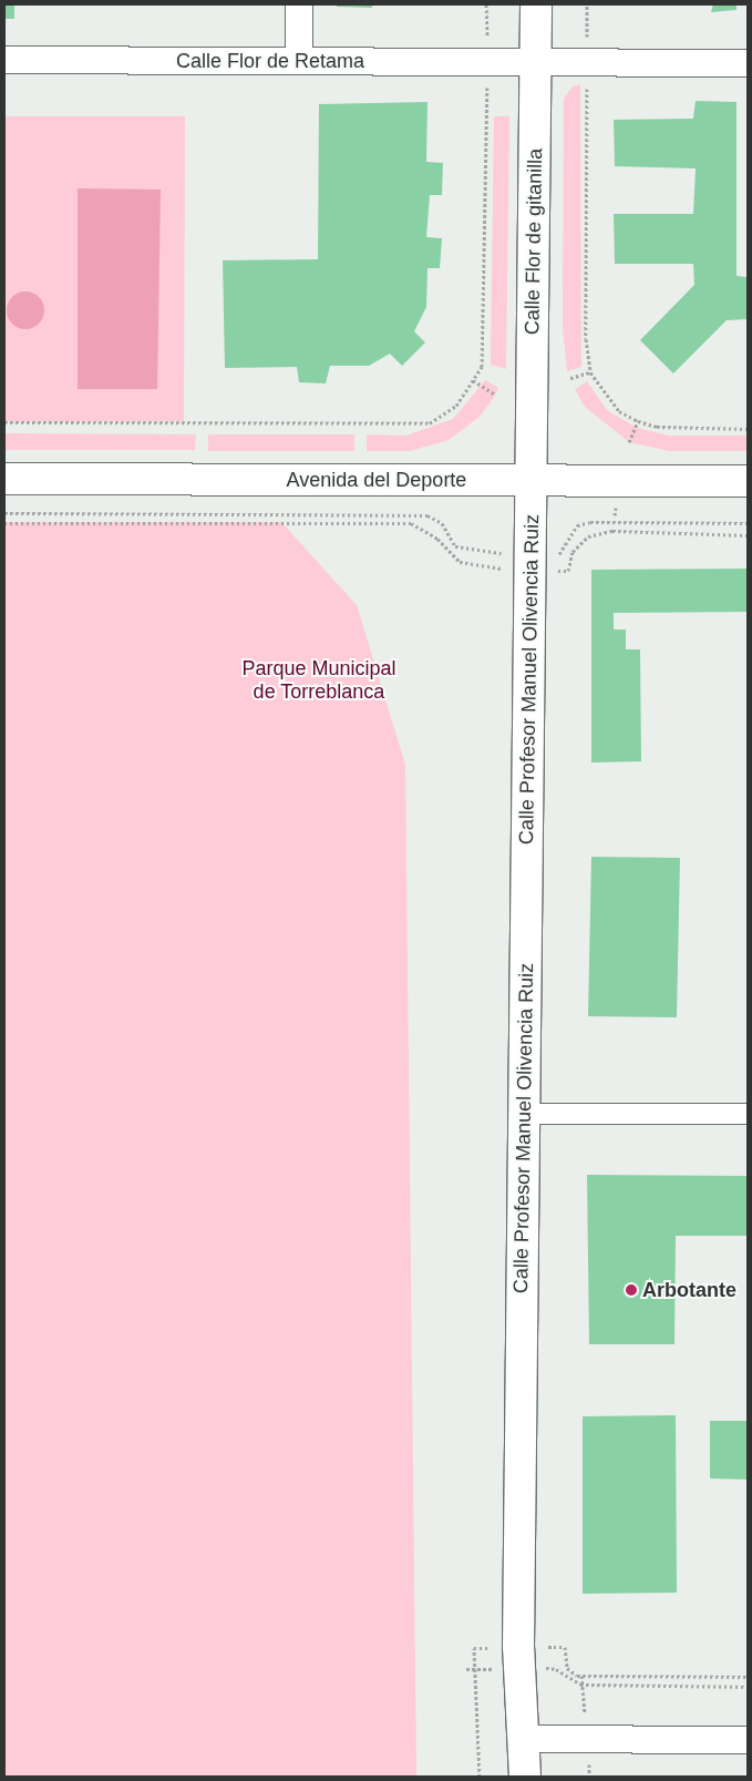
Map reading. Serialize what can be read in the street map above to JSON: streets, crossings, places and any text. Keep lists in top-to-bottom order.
{
  "streets": {
    "street": [
      "Calle Flor de Retama",
      "Calle Flor de gitanilla",
      "Avenida del Deporte",
      "Calle Profesor Manuel Olivencia Ruiz"
    ]
  },
  "crossings": [
    ["Calle Flor de Retama", "Calle Flor de gitanilla"],
    ["Calle Flor de gitanilla", "Avenida del Deporte"],
    ["Calle Flor de gitanilla", "Calle Profesor Manuel Olivencia Ruiz"],
    ["Avenida del Deporte", "Calle Profesor Manuel Olivencia Ruiz"]
  ],
  "parks": ["Parque Municipal de Torreblanca"],
  "places": ["Arbotante"]
}
